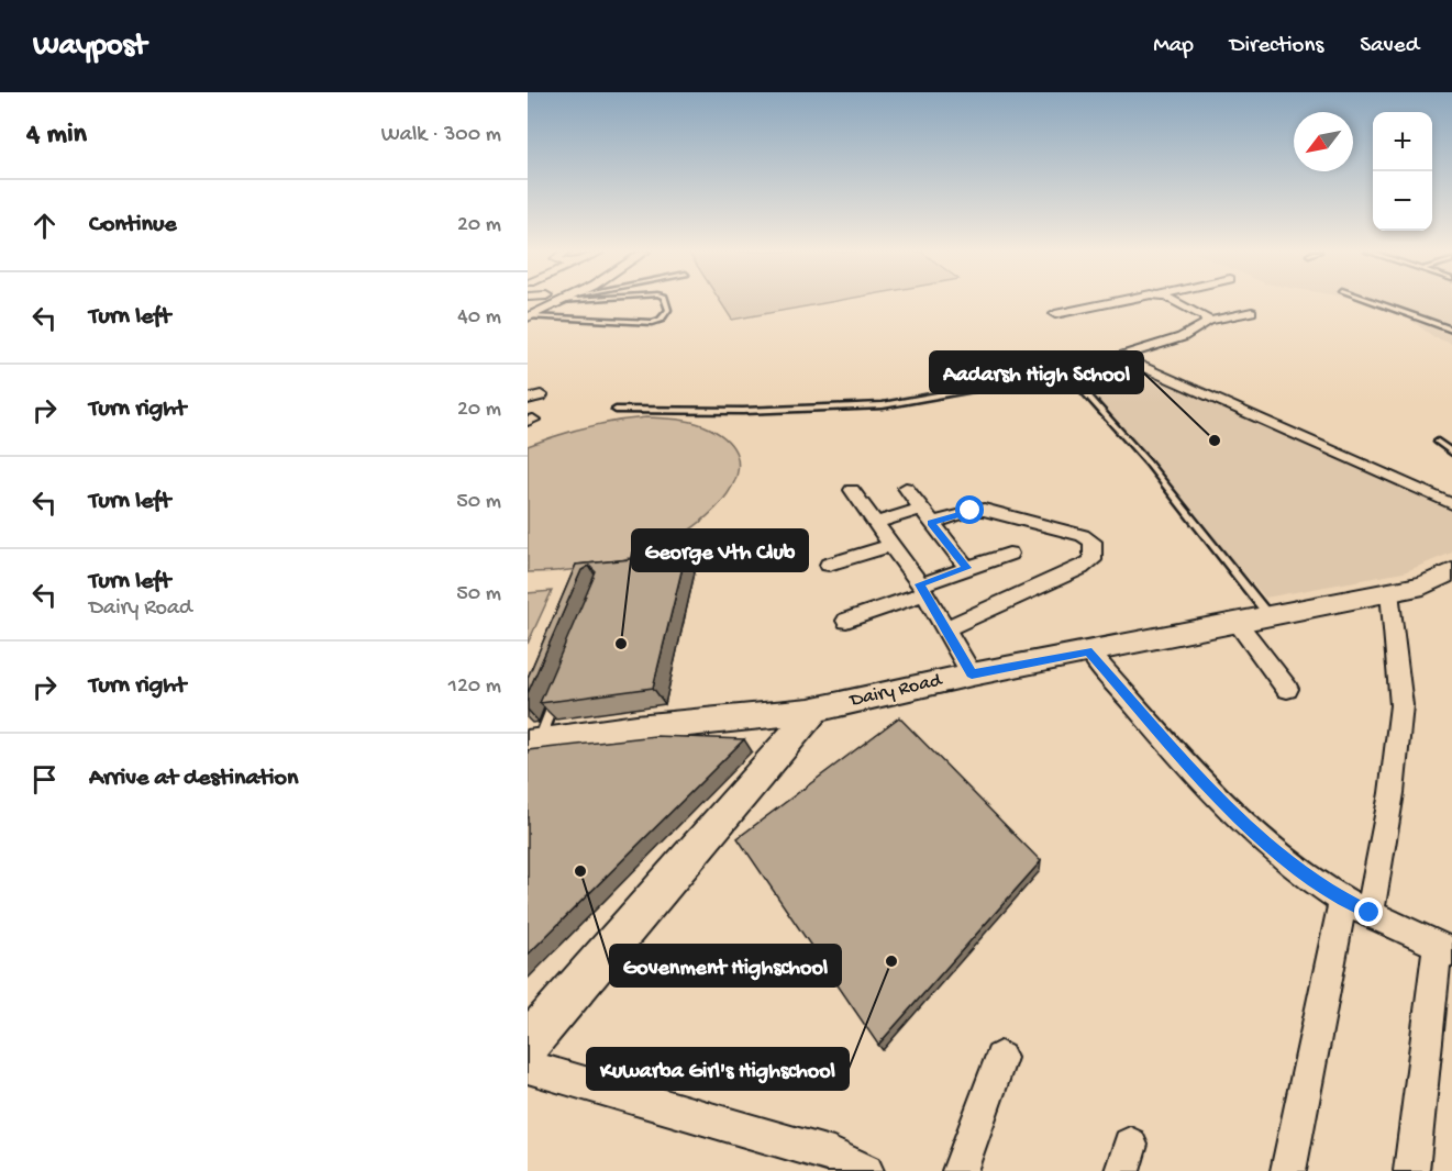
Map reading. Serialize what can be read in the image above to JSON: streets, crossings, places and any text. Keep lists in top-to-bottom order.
{
  "streets": {
    "street": ["Dairy Road"]
  },
  "places": [
    "Aadarsh High School",
    "George Vth Club",
    "Govenment Highschool",
    "Kuwarba Girl's Highschool"
  ],
  "north": "bottom left",
  "page": {
    "header": "Waypost",
    "nav": ["Map", "Directions", "Saved"],
    "heading": ["4 min", "Walk · 300 m"],
    "map_buttons": ["+", "−"],
    "list": [
      ["Continue", "20 m"],
      ["Turn left", "40 m"],
      ["Turn right", "20 m"],
      ["Turn left", "50 m"],
      ["Turn left", "Dairy Road", "50 m"],
      ["Turn right", "120 m"],
      "Arrive at destination"
    ]
  }
}
